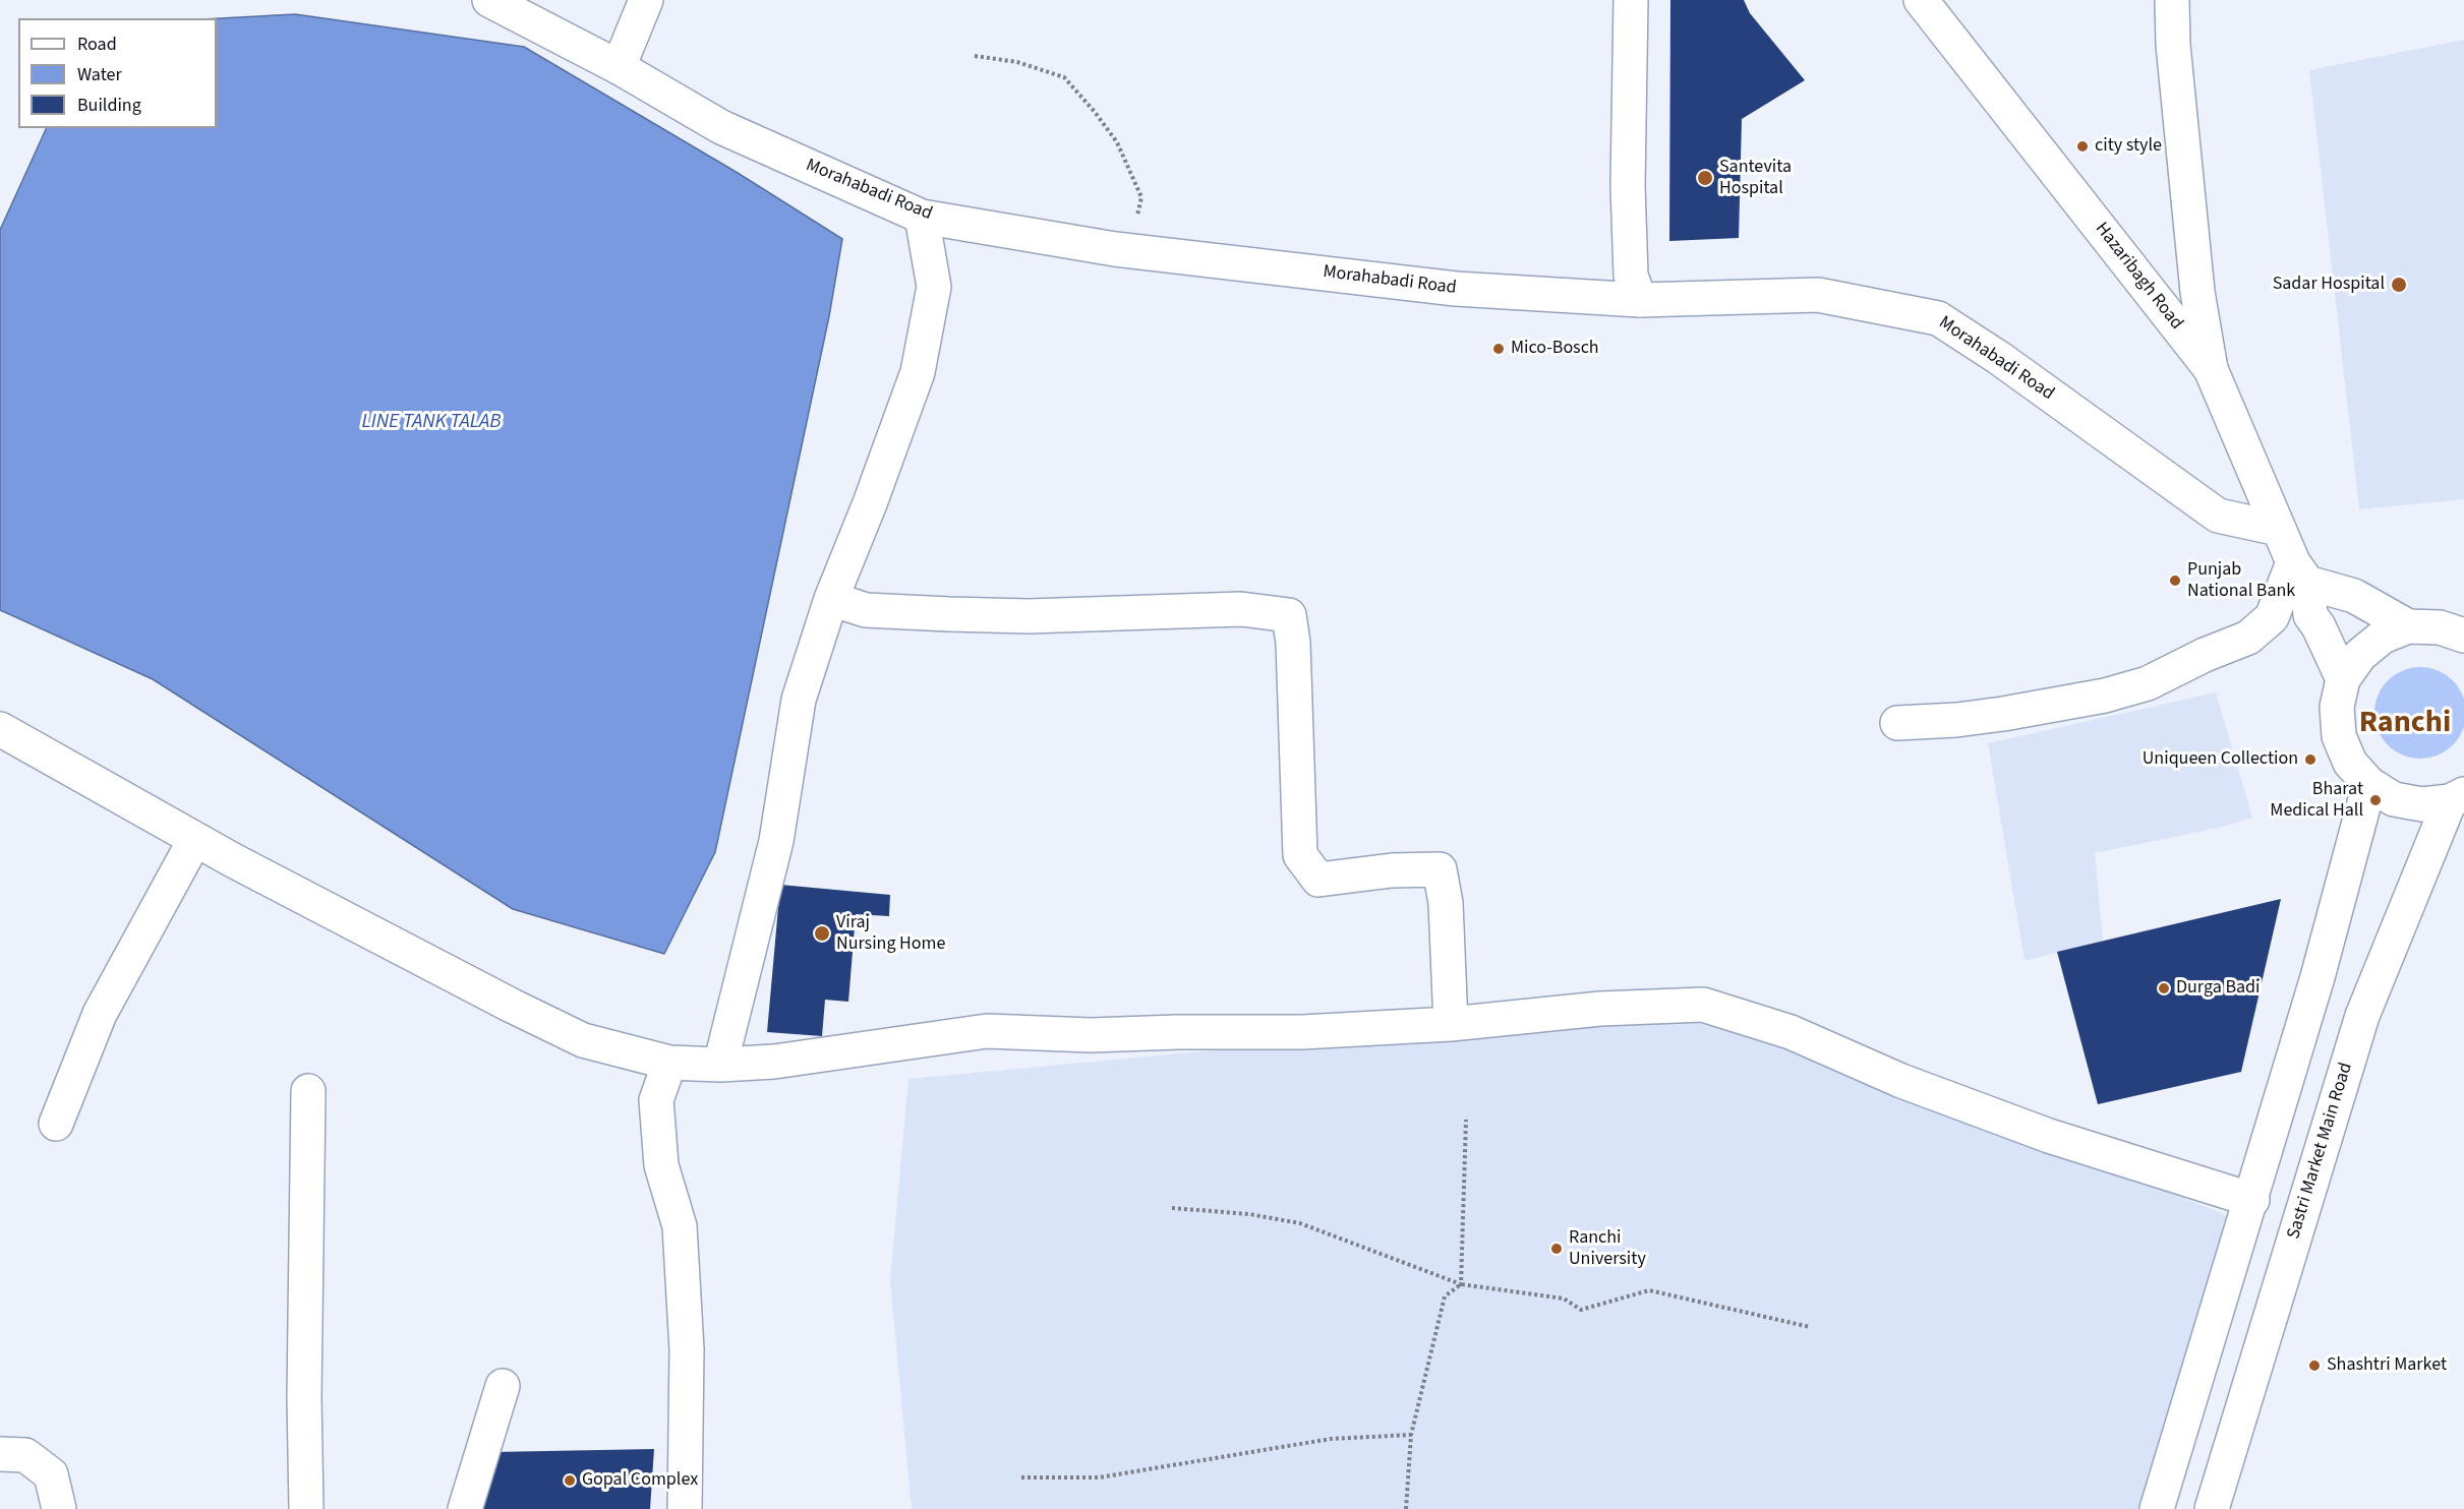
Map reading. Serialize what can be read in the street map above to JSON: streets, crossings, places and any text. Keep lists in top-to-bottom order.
{
  "streets": {
    "street": ["Morahabadi Road", "Hazaribagh Road", "Sastri Market Main Road"]
  },
  "crossings": [
    ["Morahabadi Road", "Hazaribagh Road"]
  ],
  "districts": ["Ranchi"],
  "water": ["LINE TANK TALAB"],
  "places": [
    "city style",
    "Santevita Hospital",
    "Sadar Hospital",
    "Mico-Bosch",
    "Punjab National Bank",
    "Uniqueen Collection",
    "Bharat Medical Hall",
    "Viraj Nursing Home",
    "Durga Badi",
    "Ranchi University",
    "Shashtri Market",
    "Gopal Complex"
  ],
  "legend": ["Road", "Water", "Building"]
}
